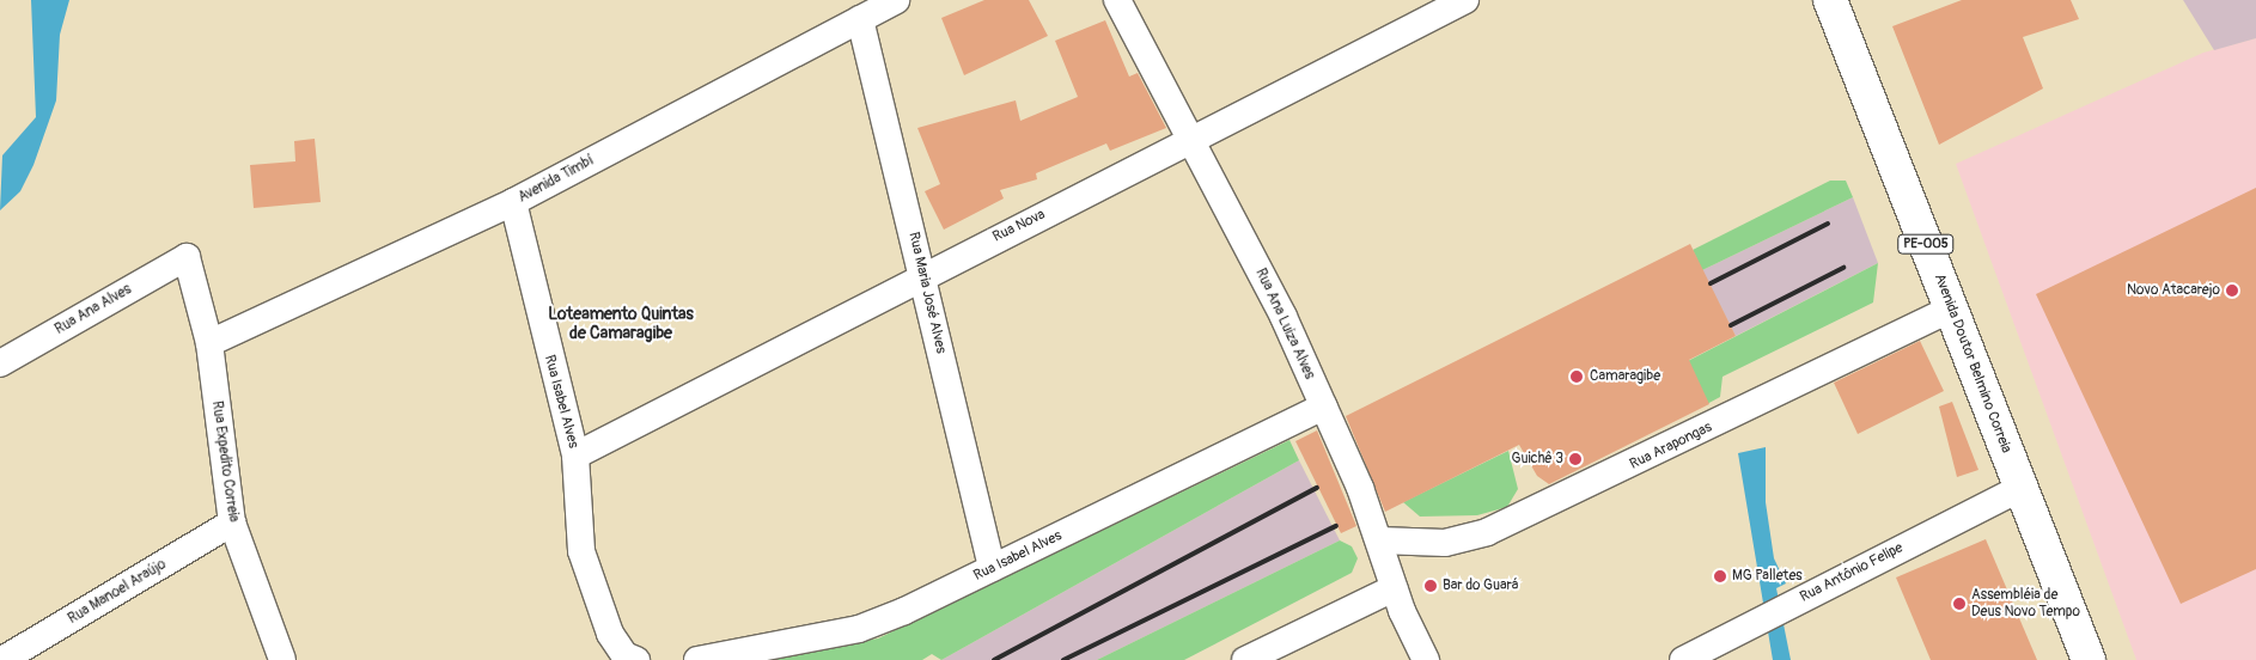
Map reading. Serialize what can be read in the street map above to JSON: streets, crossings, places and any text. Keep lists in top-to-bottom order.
{
  "streets": {
    "main road": ["PE-005", "Avenida Doutor Belmino Correia"],
    "street": [
      "Avenida Timbí",
      "Rua Nova",
      "Rua Maria José Alves",
      "Rua Ana Alves",
      "Rua Ana Luiza Alves",
      "Rua Isabel Alves",
      "Rua Arapongas",
      "Rua Expedito Correia",
      "Rua Antônio Felipe",
      "Rua Manoel Araújo"
    ]
  },
  "crossings": [
    ["Avenida Timbí", "Rua Maria José Alves"],
    ["Avenida Timbí", "Rua Isabel Alves"],
    ["Avenida Timbí", "Rua Expedito Correia"],
    ["Rua Nova", "Rua Maria José Alves"],
    ["Rua Nova", "Rua Ana Luiza Alves"],
    ["Rua Nova", "Rua Isabel Alves"],
    ["Rua Maria José Alves", "Rua Isabel Alves"],
    ["Rua Ana Alves", "Rua Expedito Correia"],
    ["Rua Ana Luiza Alves", "Rua Isabel Alves"],
    ["Rua Ana Luiza Alves", "Rua Arapongas"],
    ["Avenida Doutor Belmino Correia", "Rua Arapongas"],
    ["Avenida Doutor Belmino Correia", "Rua Antônio Felipe"],
    ["Rua Expedito Correia", "Rua Manoel Araújo"]
  ],
  "districts": ["Loteamento Quintas de Camaragibe"],
  "places": [
    "Novo Atacarejo",
    "Camaragibe",
    "Guichê 3",
    "MG Palletes",
    "Bar do Guará",
    "Assembléia de Deus Novo Tempo"
  ]
}
